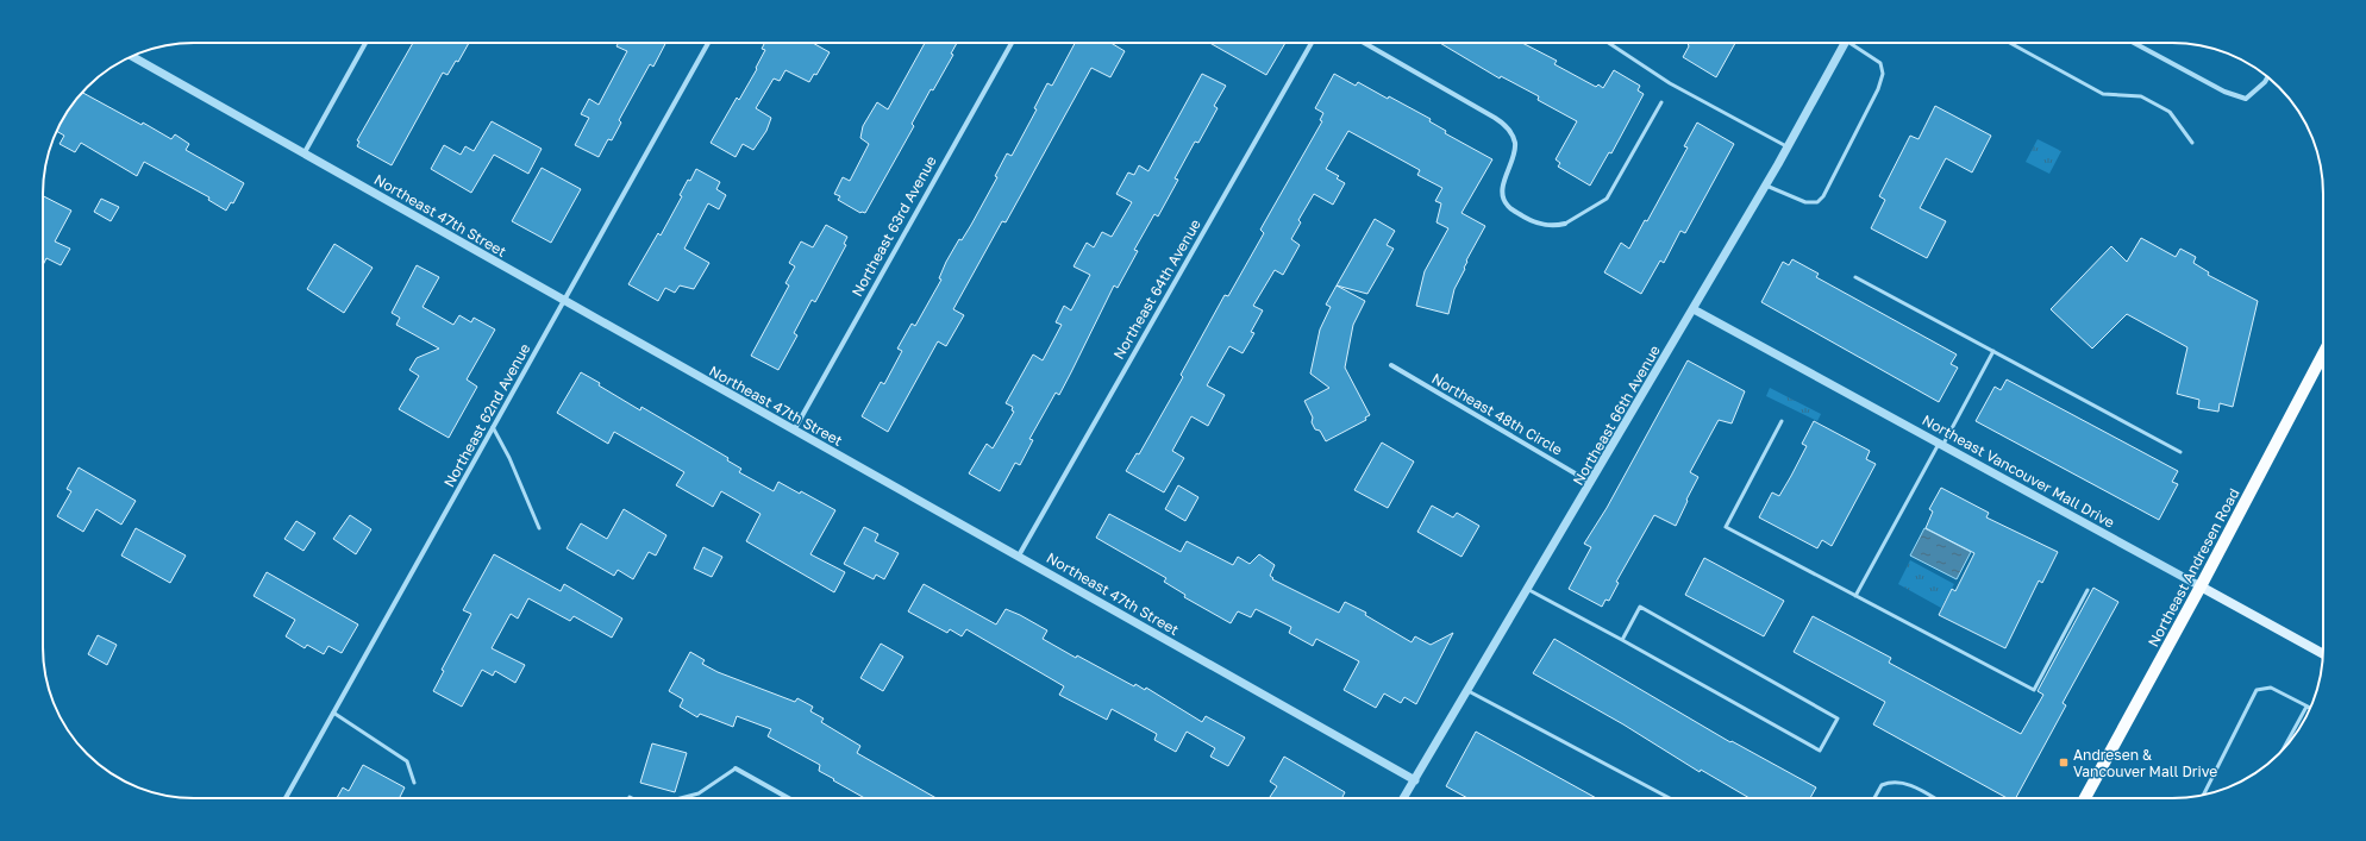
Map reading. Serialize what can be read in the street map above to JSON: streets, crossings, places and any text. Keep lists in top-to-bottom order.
{
  "streets": {
    "main road": ["Northeast Vancouver Mall Drive", "Northeast Andresen Road"],
    "street": [
      "Northeast 47th Street",
      "Northeast 63rd Avenue",
      "Northeast 64th Avenue",
      "Northeast 48th Circle",
      "Northeast 62nd Avenue",
      "Northeast 66th Avenue"
    ]
  },
  "crossings": [
    ["Northeast 47th Street", "Northeast 63rd Avenue"],
    ["Northeast 47th Street", "Northeast 64th Avenue"],
    ["Northeast 47th Street", "Northeast 62nd Avenue"],
    ["Northeast 47th Street", "Northeast 66th Avenue"],
    ["Northeast 48th Circle", "Northeast 66th Avenue"],
    ["Northeast 66th Avenue", "Northeast Vancouver Mall Drive"],
    ["Northeast Vancouver Mall Drive", "Northeast Andresen Road"]
  ],
  "places": {
    "transit": ["Andresen & Vancouver Mall Drive"]
  }
}
